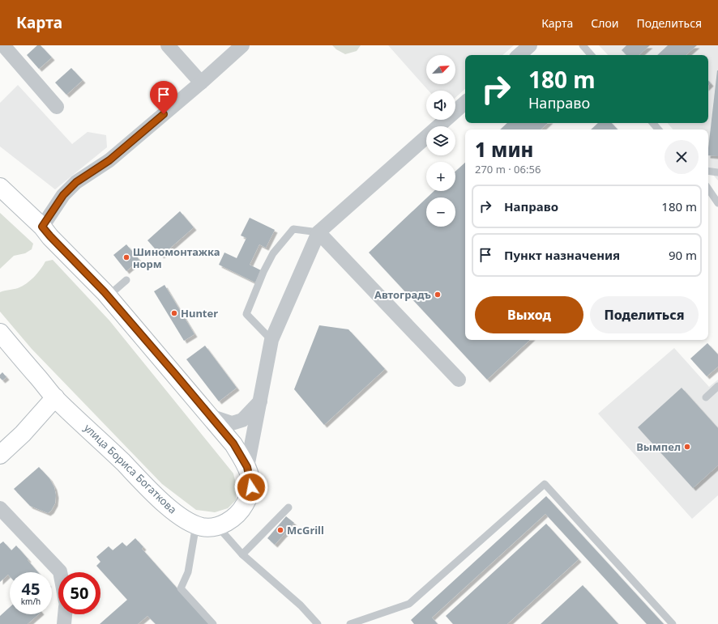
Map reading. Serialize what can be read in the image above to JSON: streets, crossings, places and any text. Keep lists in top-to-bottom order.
{
  "streets": {
    "main road": ["улица Бориса Богаткова"]
  },
  "places": [
    "Шиномонтажка норм",
    "Автоградъ",
    "Hunter",
    "Вымпел",
    "McGrill"
  ],
  "north": "top right",
  "page": {
    "header": "Карта",
    "nav": ["Карта", "Слои", "Поделиться"],
    "map_buttons": ["+", "−"],
    "turn": ["180 m", "Направо"],
    "heading": ["1 мин", "270 m · 06:56"],
    "list": [
      {
        "name": "Направо",
        "value": "180 m"
      },
      {
        "name": "Пункт назначения",
        "value": "90 m"
      }
    ],
    "buttons": ["Выход", "Поделиться"],
    "speed": "45 km/h",
    "limit": "50"
  }
}
